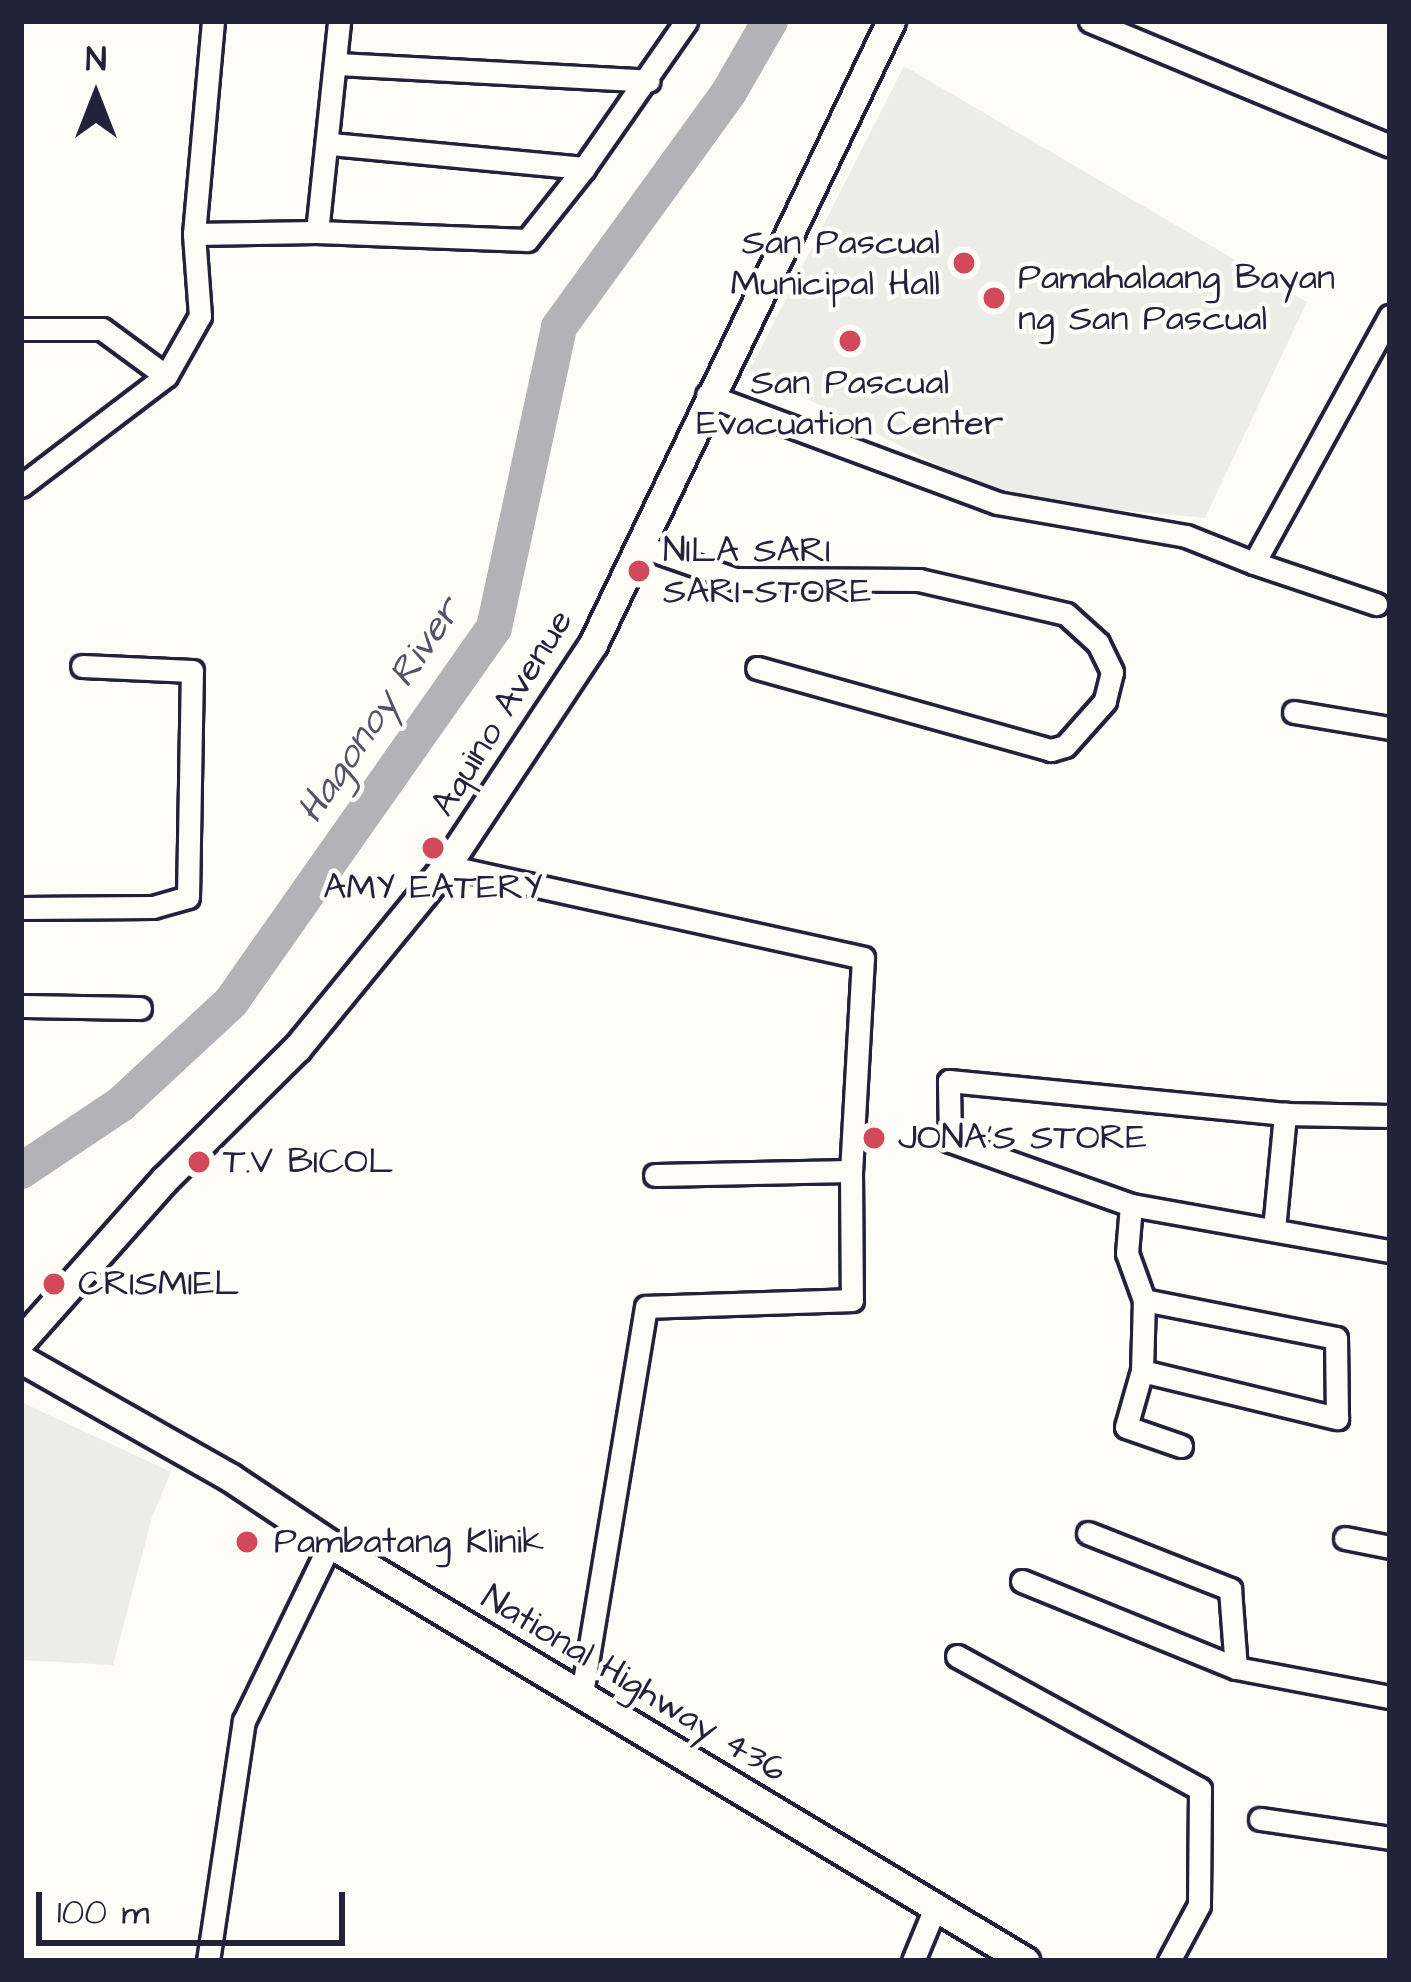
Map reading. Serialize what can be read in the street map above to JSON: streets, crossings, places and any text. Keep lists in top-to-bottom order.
{
  "streets": {
    "main road": ["Aquino Avenue", "National Highway 436"]
  },
  "water": ["Hagonoy River"],
  "places": [
    "San Pascual Municipal Hall",
    "Pamahalaang Bayan ng San Pascual",
    "San Pascual Evacuation Center",
    "NILA SARI SARI STORE",
    "AMY EATERY",
    "JONA'S STORE",
    "T.V BICOL",
    "CRISMIEL",
    "Pambatang Klinik"
  ],
  "scale_bar": "100 m",
  "north": "top"
}
